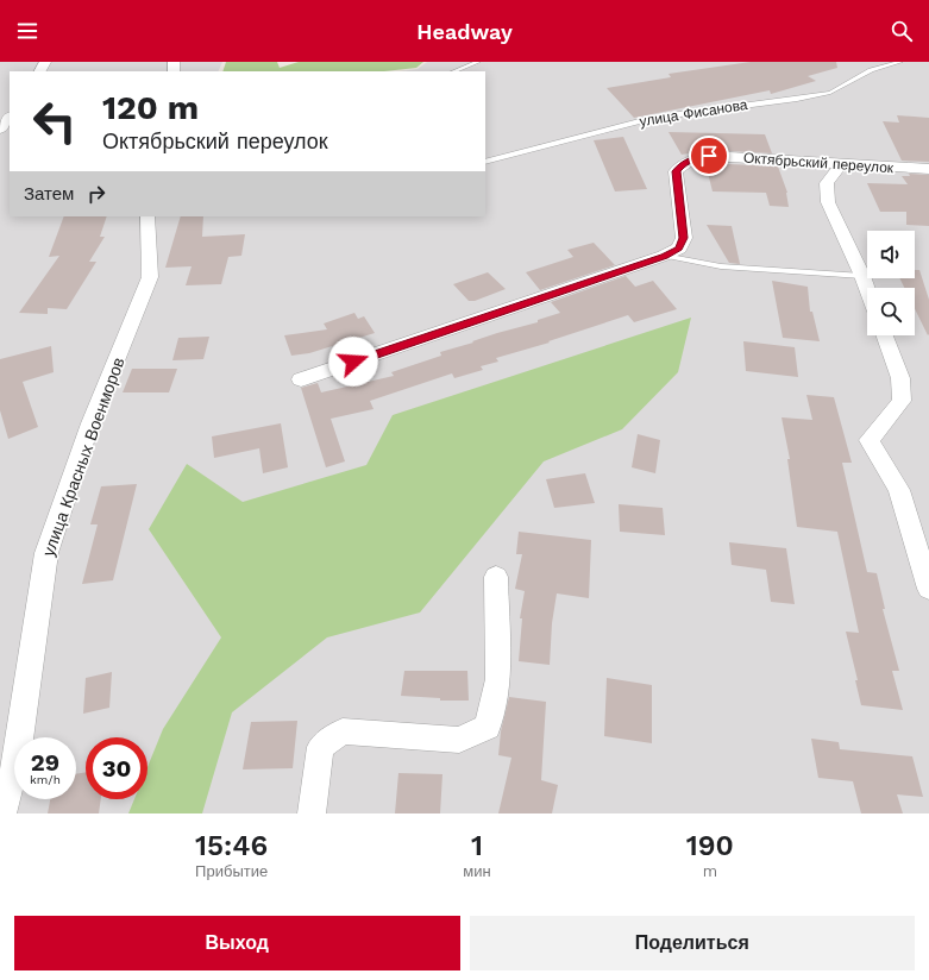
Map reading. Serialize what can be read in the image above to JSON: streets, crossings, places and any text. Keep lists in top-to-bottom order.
{
  "streets": {
    "street": ["Октябрьский переулок", "улица Красных Военморов"],
    "lane": ["улица Фисанова"]
  },
  "page": {
    "header": "Headway",
    "turn": ["120 m", "Октябрьский переулок"],
    "then": "Затем",
    "speed": "29 km/h",
    "limit": "30",
    "eta": [
      "15:46",
      "Прибытие",
      "1",
      "мин",
      "190",
      "m"
    ],
    "buttons": ["Выход", "Поделиться"]
  }
}
